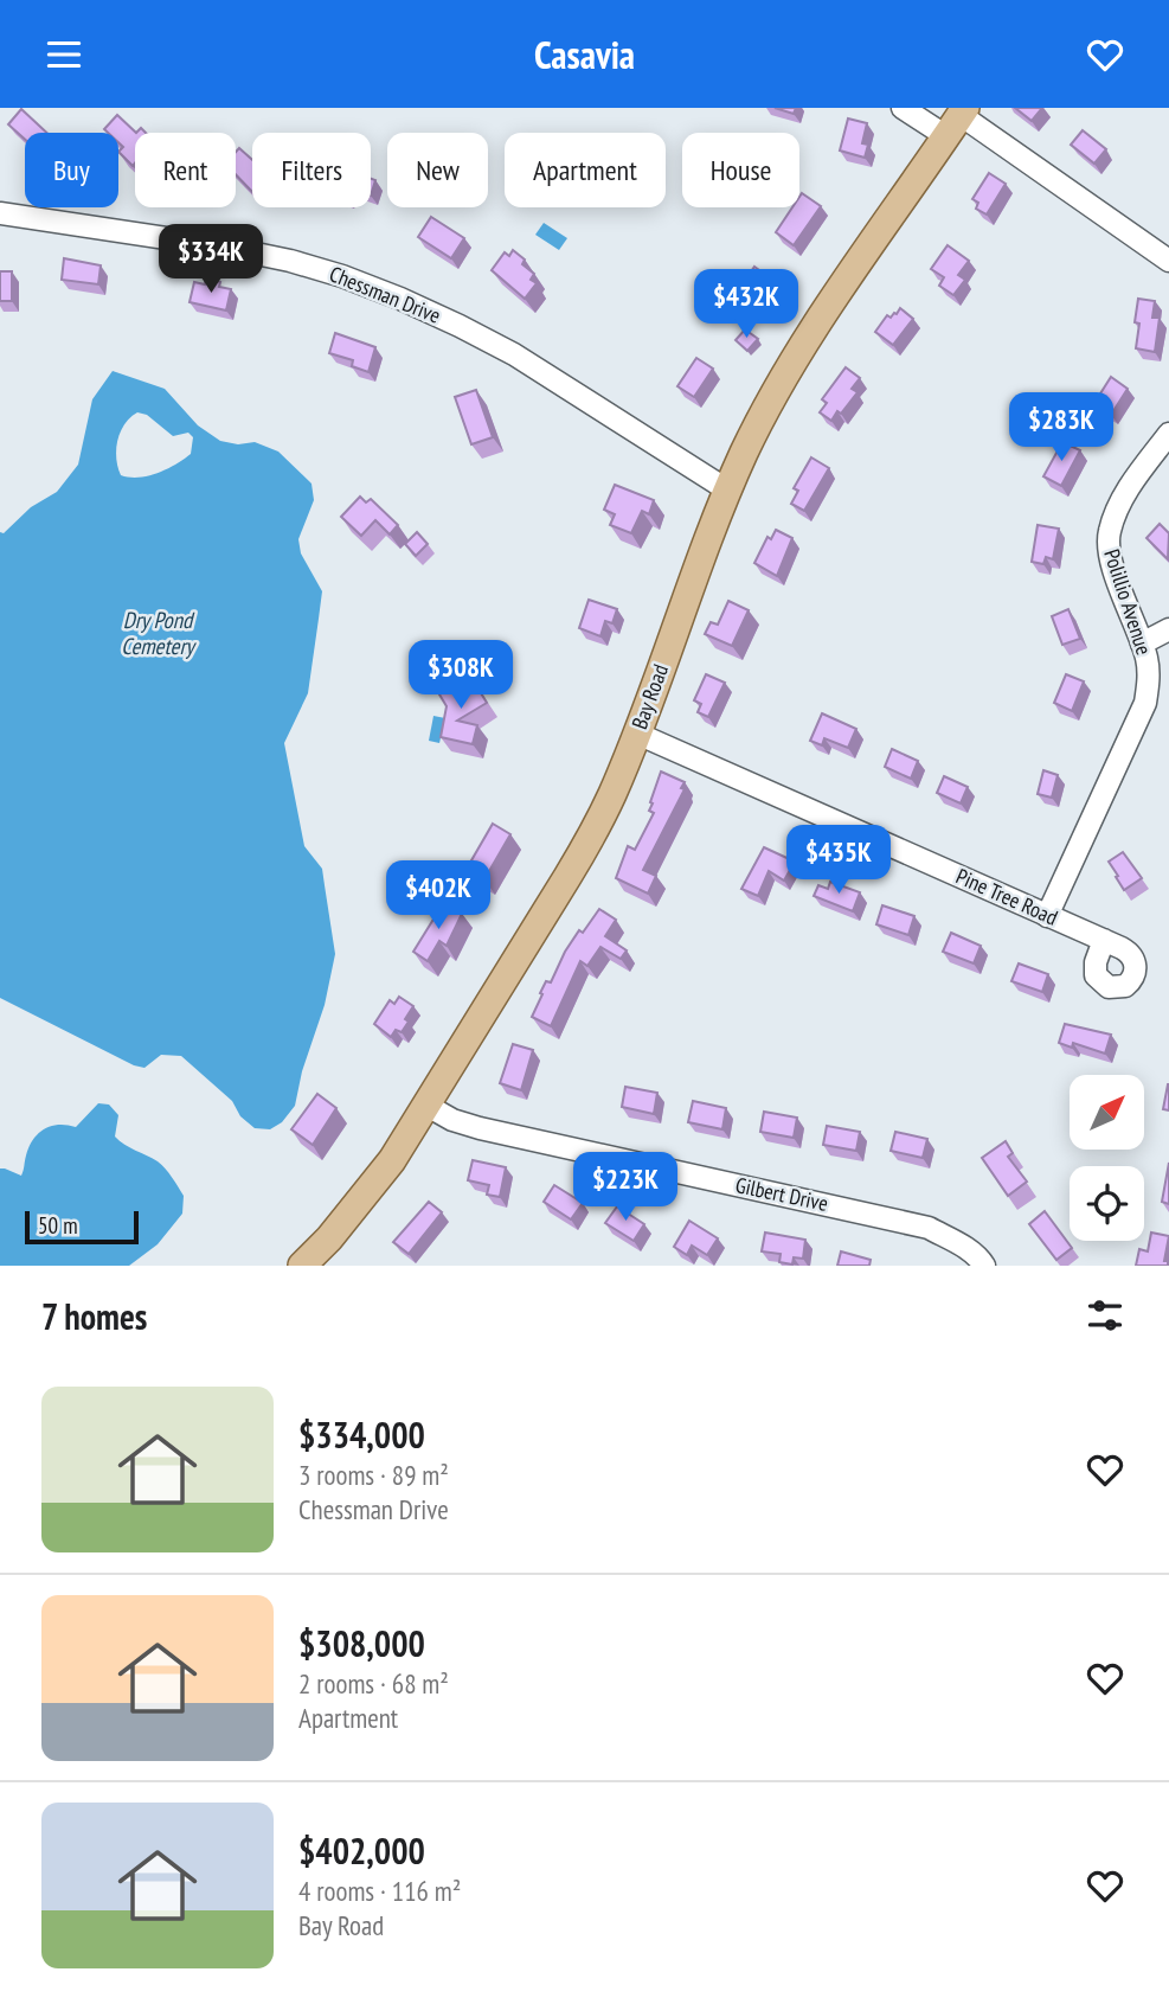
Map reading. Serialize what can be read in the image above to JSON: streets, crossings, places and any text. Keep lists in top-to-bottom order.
{
  "streets": {
    "main road": ["Bay Road"],
    "street": [
      "Chessman Drive",
      "Polillio Avenue",
      "Pine Tree Road",
      "Gilbert Drive"
    ]
  },
  "crossings": [
    ["Chessman Drive", "Bay Road"],
    ["Polillio Avenue", "Pine Tree Road"],
    ["Bay Road", "Pine Tree Road"],
    ["Bay Road", "Gilbert Drive"]
  ],
  "water": ["Dry Pond Cemetery"],
  "scale_bar": "50 m",
  "north": "top right",
  "page": {
    "header": "Casavia",
    "chip": [
      "Buy",
      "Rent",
      "Filters",
      "New",
      "Apartment",
      "House"
    ],
    "price": [
      "$334K",
      "$432K",
      "$283K",
      "$308K",
      "$435K",
      "$402K",
      "$223K"
    ],
    "scale": "50 m",
    "heading": "7 homes",
    "list": [
      {
        "name": "$334,000",
        "note": "3 rooms · 89 m² · Chessman Drive"
      },
      {
        "name": "$308,000",
        "note": "2 rooms · 68 m² · Apartment"
      },
      {
        "name": "$402,000",
        "note": "4 rooms · 116 m² · Bay Road"
      }
    ]
  }
}
